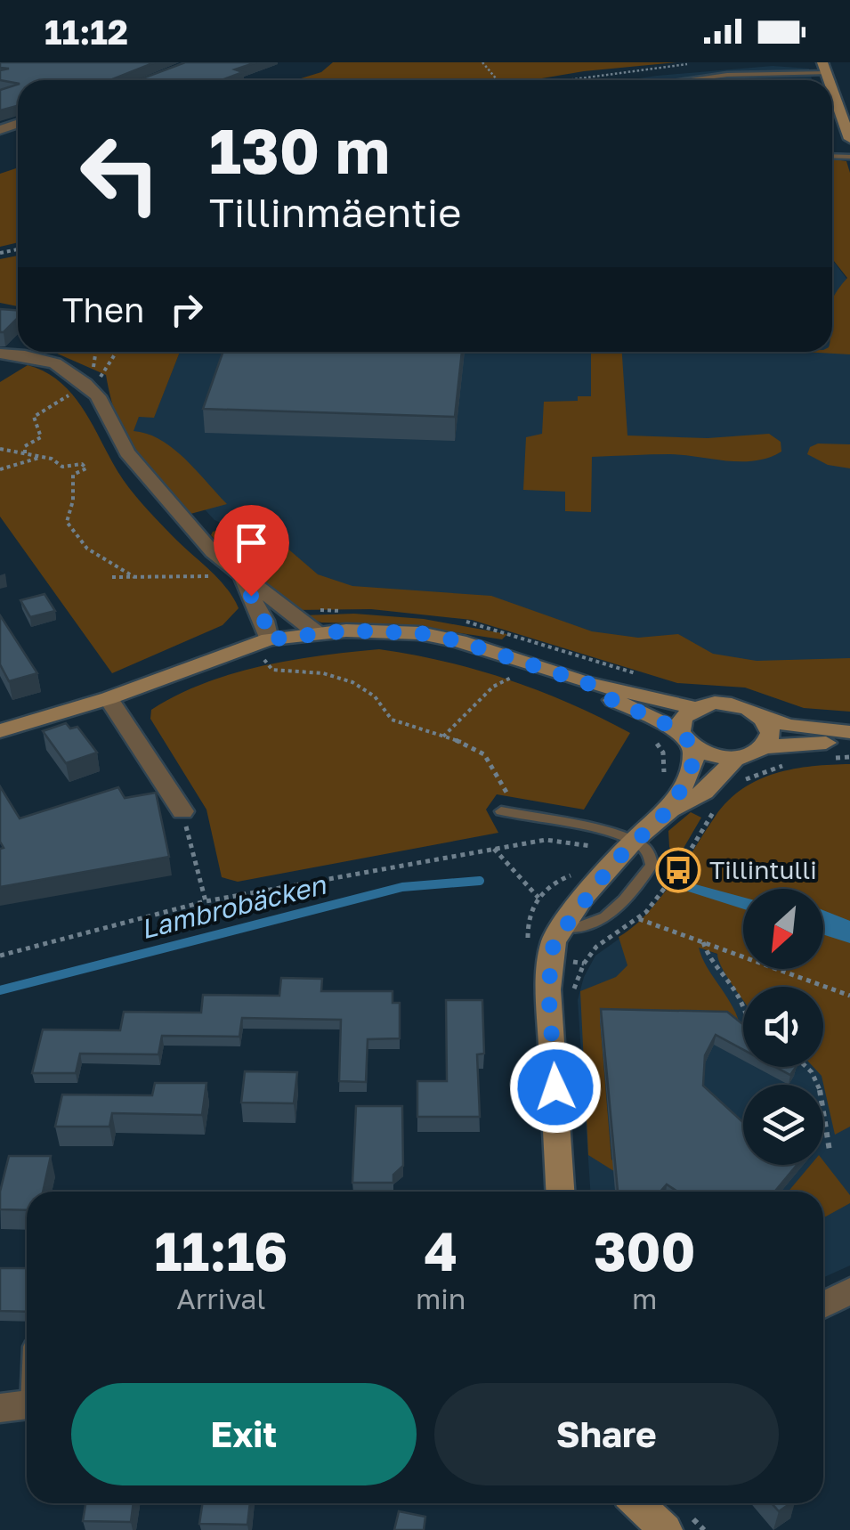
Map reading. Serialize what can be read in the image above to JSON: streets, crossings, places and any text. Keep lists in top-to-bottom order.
{
  "water": ["Lambrobäcken"],
  "places": {
    "bus stop": ["Tillintulli"]
  },
  "north": "bottom left",
  "page": {
    "status": "11:12",
    "turn": ["130 m", "Tillinmäentie"],
    "then": "Then",
    "eta": [
      "11:16",
      "Arrival",
      "4",
      "min",
      "300",
      "m"
    ],
    "buttons": ["Exit", "Share"]
  }
}
